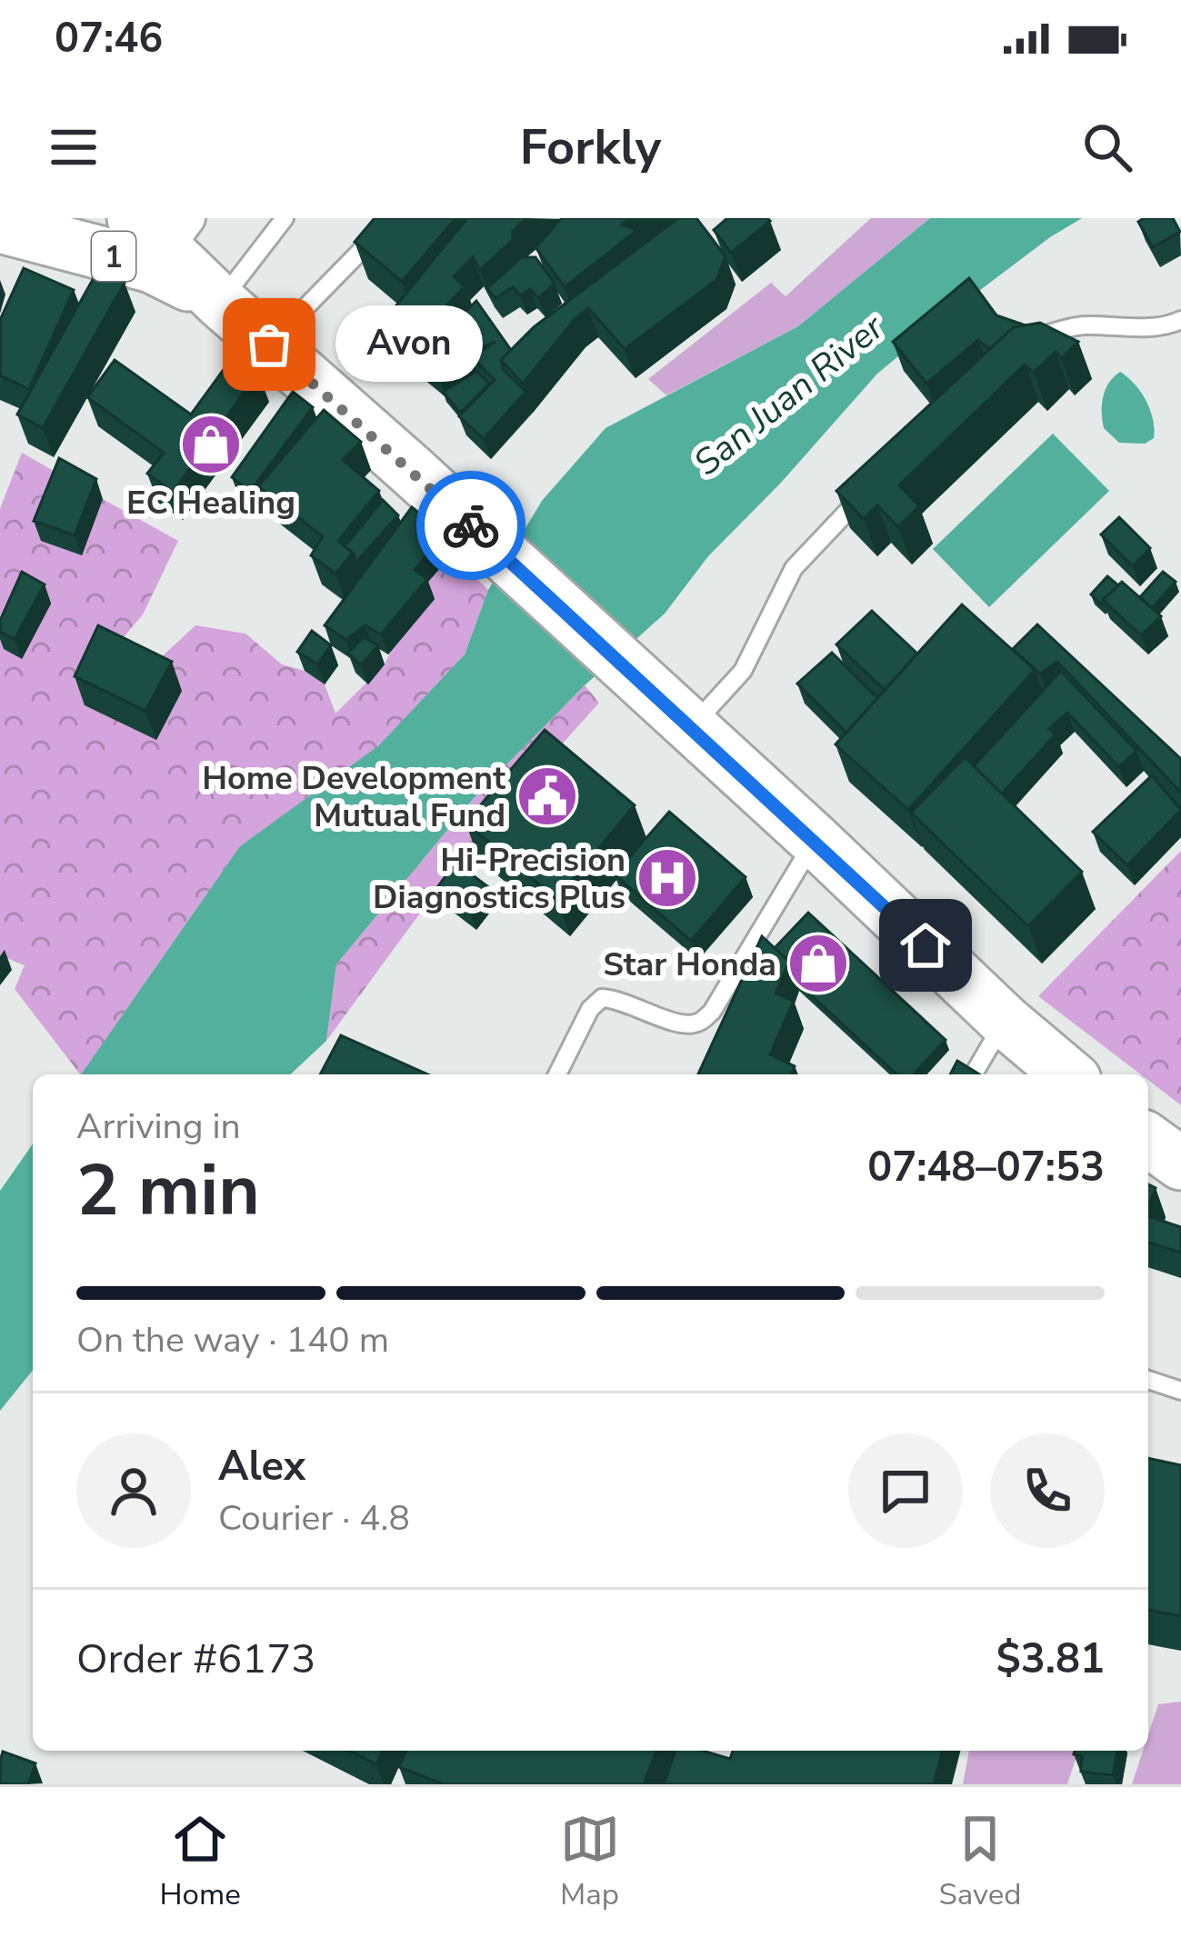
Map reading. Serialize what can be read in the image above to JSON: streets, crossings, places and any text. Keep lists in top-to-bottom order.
{
  "streets": {
    "highway": ["1"]
  },
  "water": ["San Juan River"],
  "places": {
    "other": ["Avon"],
    "shop": ["EC Healing", "Star Honda"],
    "public building": ["Home Development Mutual Fund"],
    "hospital": ["Hi-Precision Diagnostics Plus"]
  },
  "page": {
    "status": "07:46",
    "header": "Forkly",
    "bubble": "Avon",
    "heading": ["2 min", "Arriving in", "07:48–07:53"],
    "panel": [
      "Alex",
      "Courier · 4.8",
      "Order #6173",
      "$3.81"
    ],
    "bar": "On the way · 140 m",
    "tabs": ["Home", "Map", "Saved"]
  }
}
